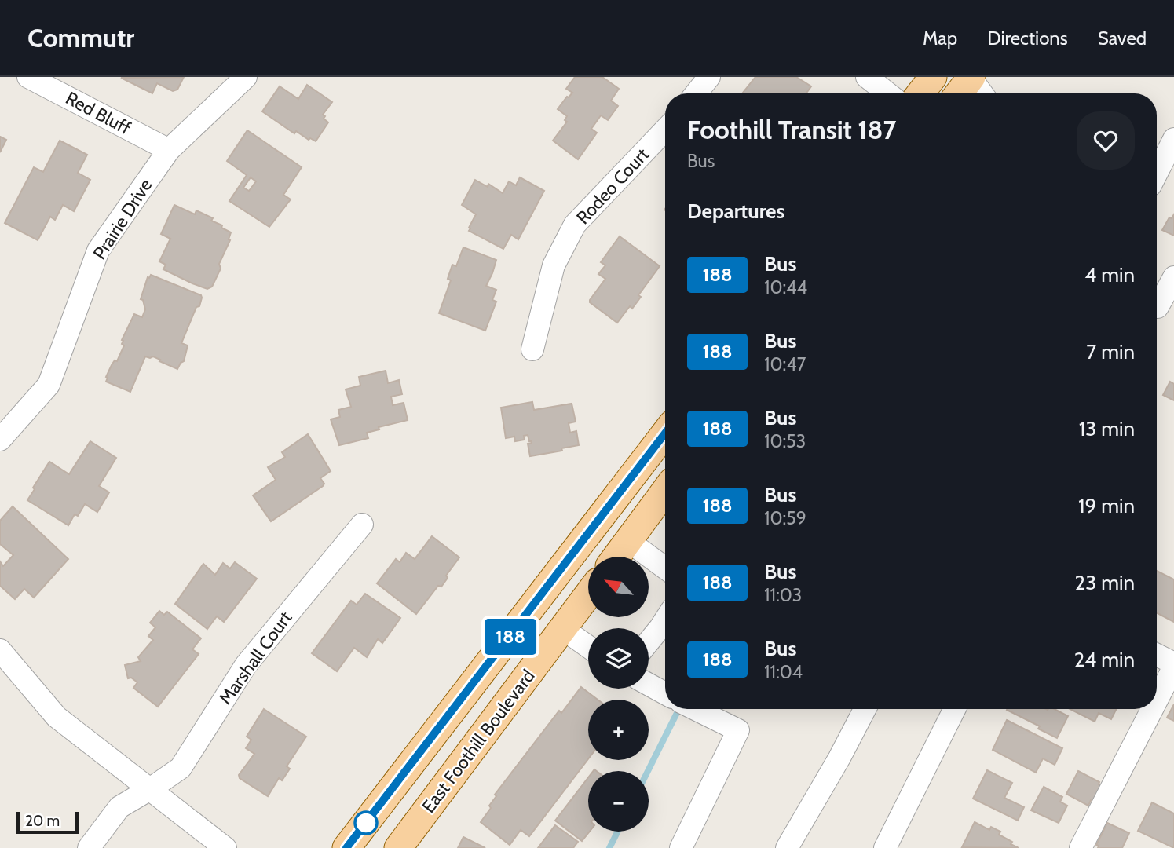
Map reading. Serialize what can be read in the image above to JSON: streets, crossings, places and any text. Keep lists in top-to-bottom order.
{
  "streets": {
    "main road": ["East Foothill Boulevard"],
    "street": [
      "Red Bluff",
      "Rodeo Court",
      "Prairie Drive",
      "Marshall Court"
    ]
  },
  "crossings": [
    ["Red Bluff", "Prairie Drive"]
  ],
  "lines": ["bus line 188"],
  "scale_bar": "20 m",
  "north": "top left",
  "page": {
    "header": "Commutr",
    "nav": ["Map", "Directions", "Saved"],
    "on_map": "188",
    "heading": [
      ["Foothill Transit 187", "Bus"],
      "Departures"
    ],
    "list": [
      {
        "mark": "188",
        "name": "Bus",
        "note": "10:44",
        "value": "4 min"
      },
      {
        "mark": "188",
        "name": "Bus",
        "note": "10:47",
        "value": "7 min"
      },
      {
        "mark": "188",
        "name": "Bus",
        "note": "10:53",
        "value": "13 min"
      },
      {
        "mark": "188",
        "name": "Bus",
        "note": "10:59",
        "value": "19 min"
      },
      {
        "mark": "188",
        "name": "Bus",
        "note": "11:03",
        "value": "23 min"
      },
      {
        "mark": "188",
        "name": "Bus",
        "note": "11:04",
        "value": "24 min"
      }
    ],
    "map_buttons": ["+", "−"],
    "scale": "20 m"
  }
}
